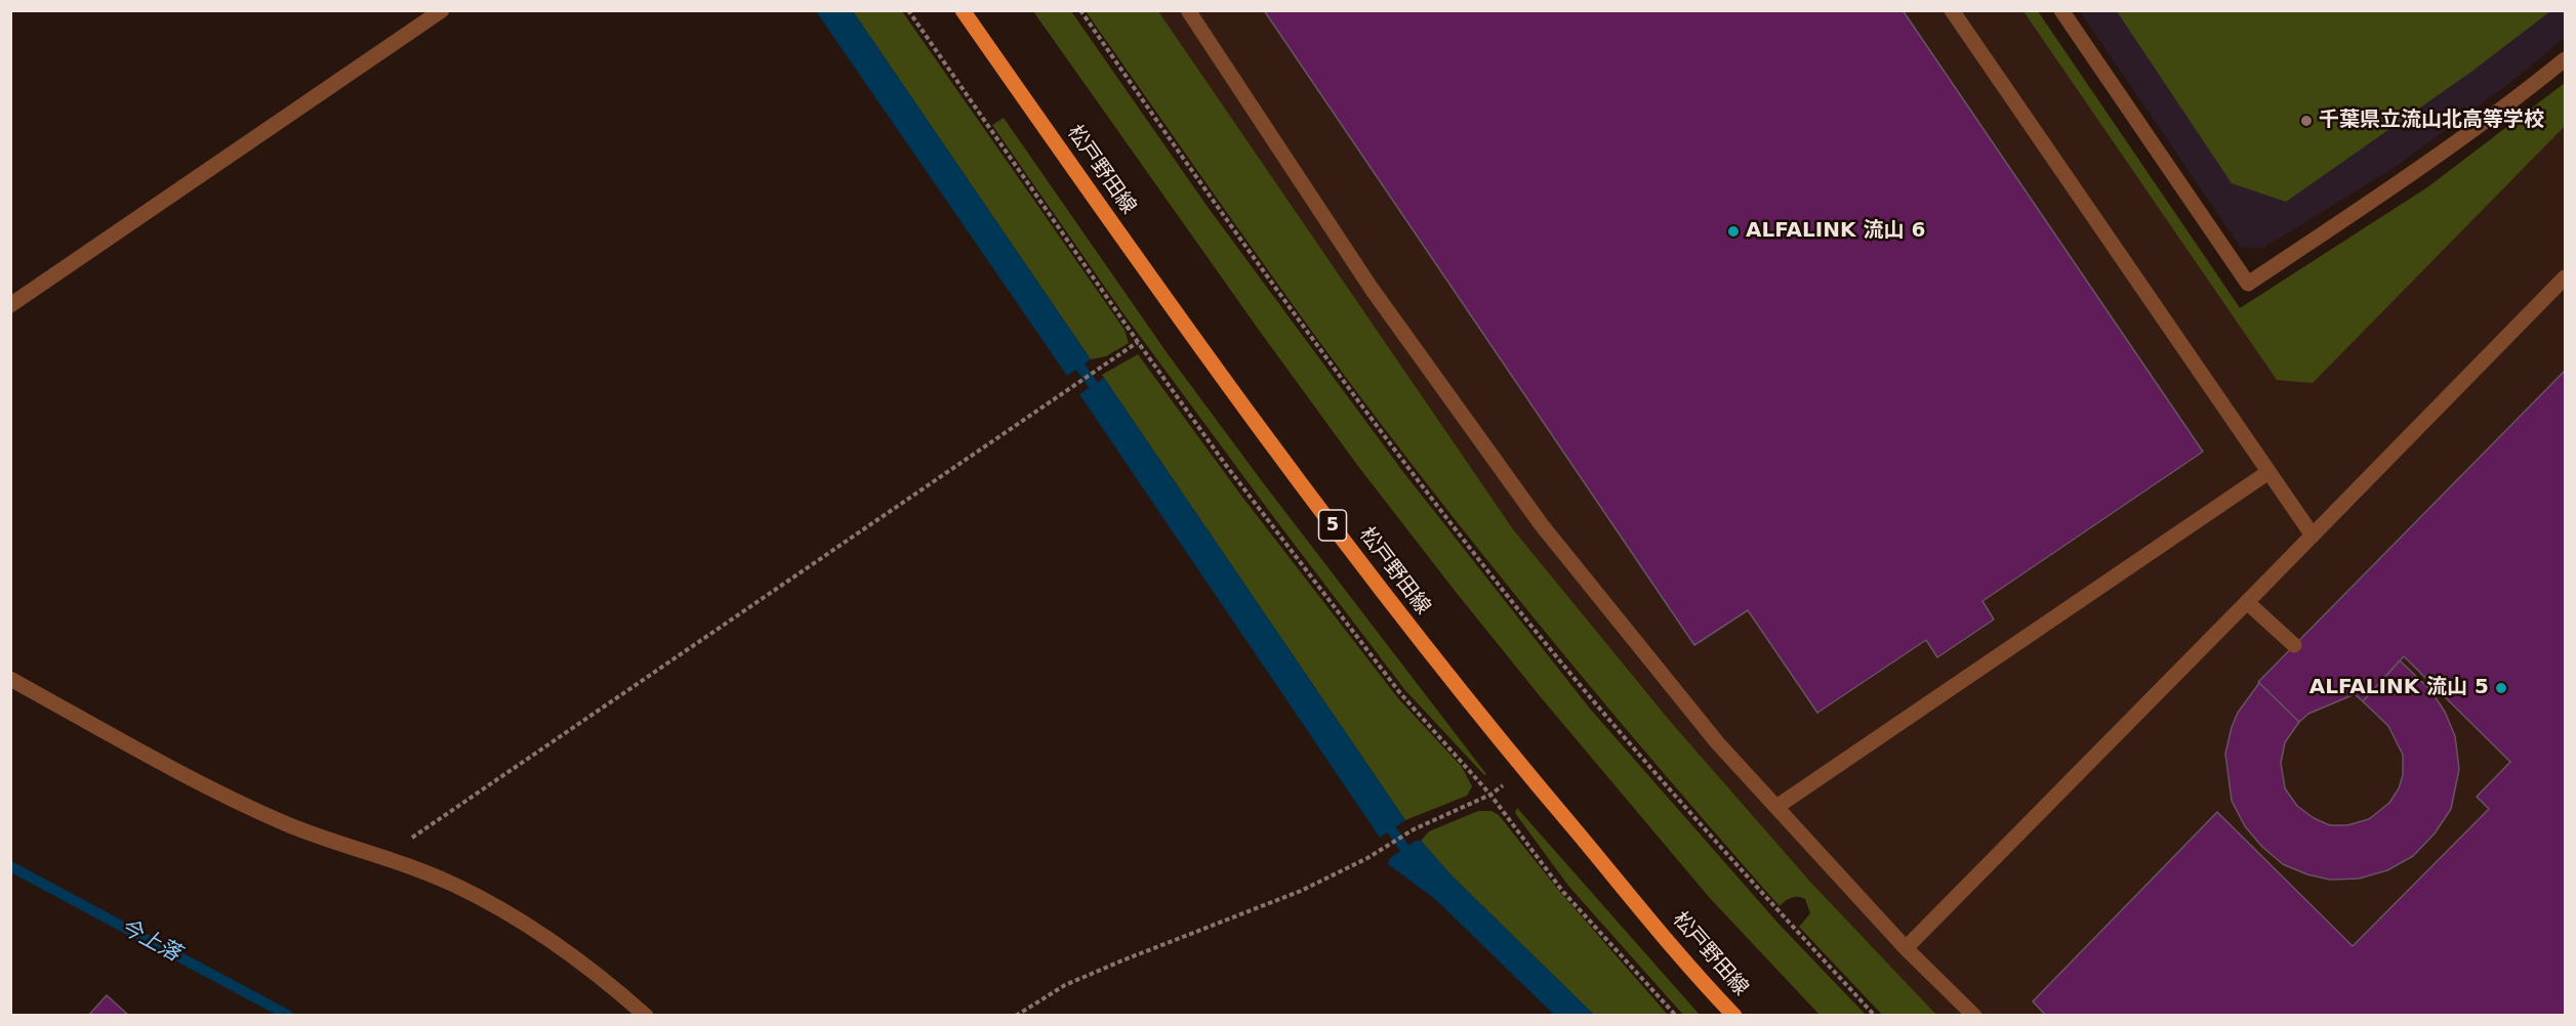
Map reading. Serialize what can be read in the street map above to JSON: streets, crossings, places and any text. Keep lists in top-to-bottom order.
{
  "streets": {
    "main road": ["松戸野田線", "5"]
  },
  "water": ["今上落"],
  "places": ["千葉県立流山北高等学校", "ALFALINK 流山 6", "ALFALINK 流山 5"]
}
